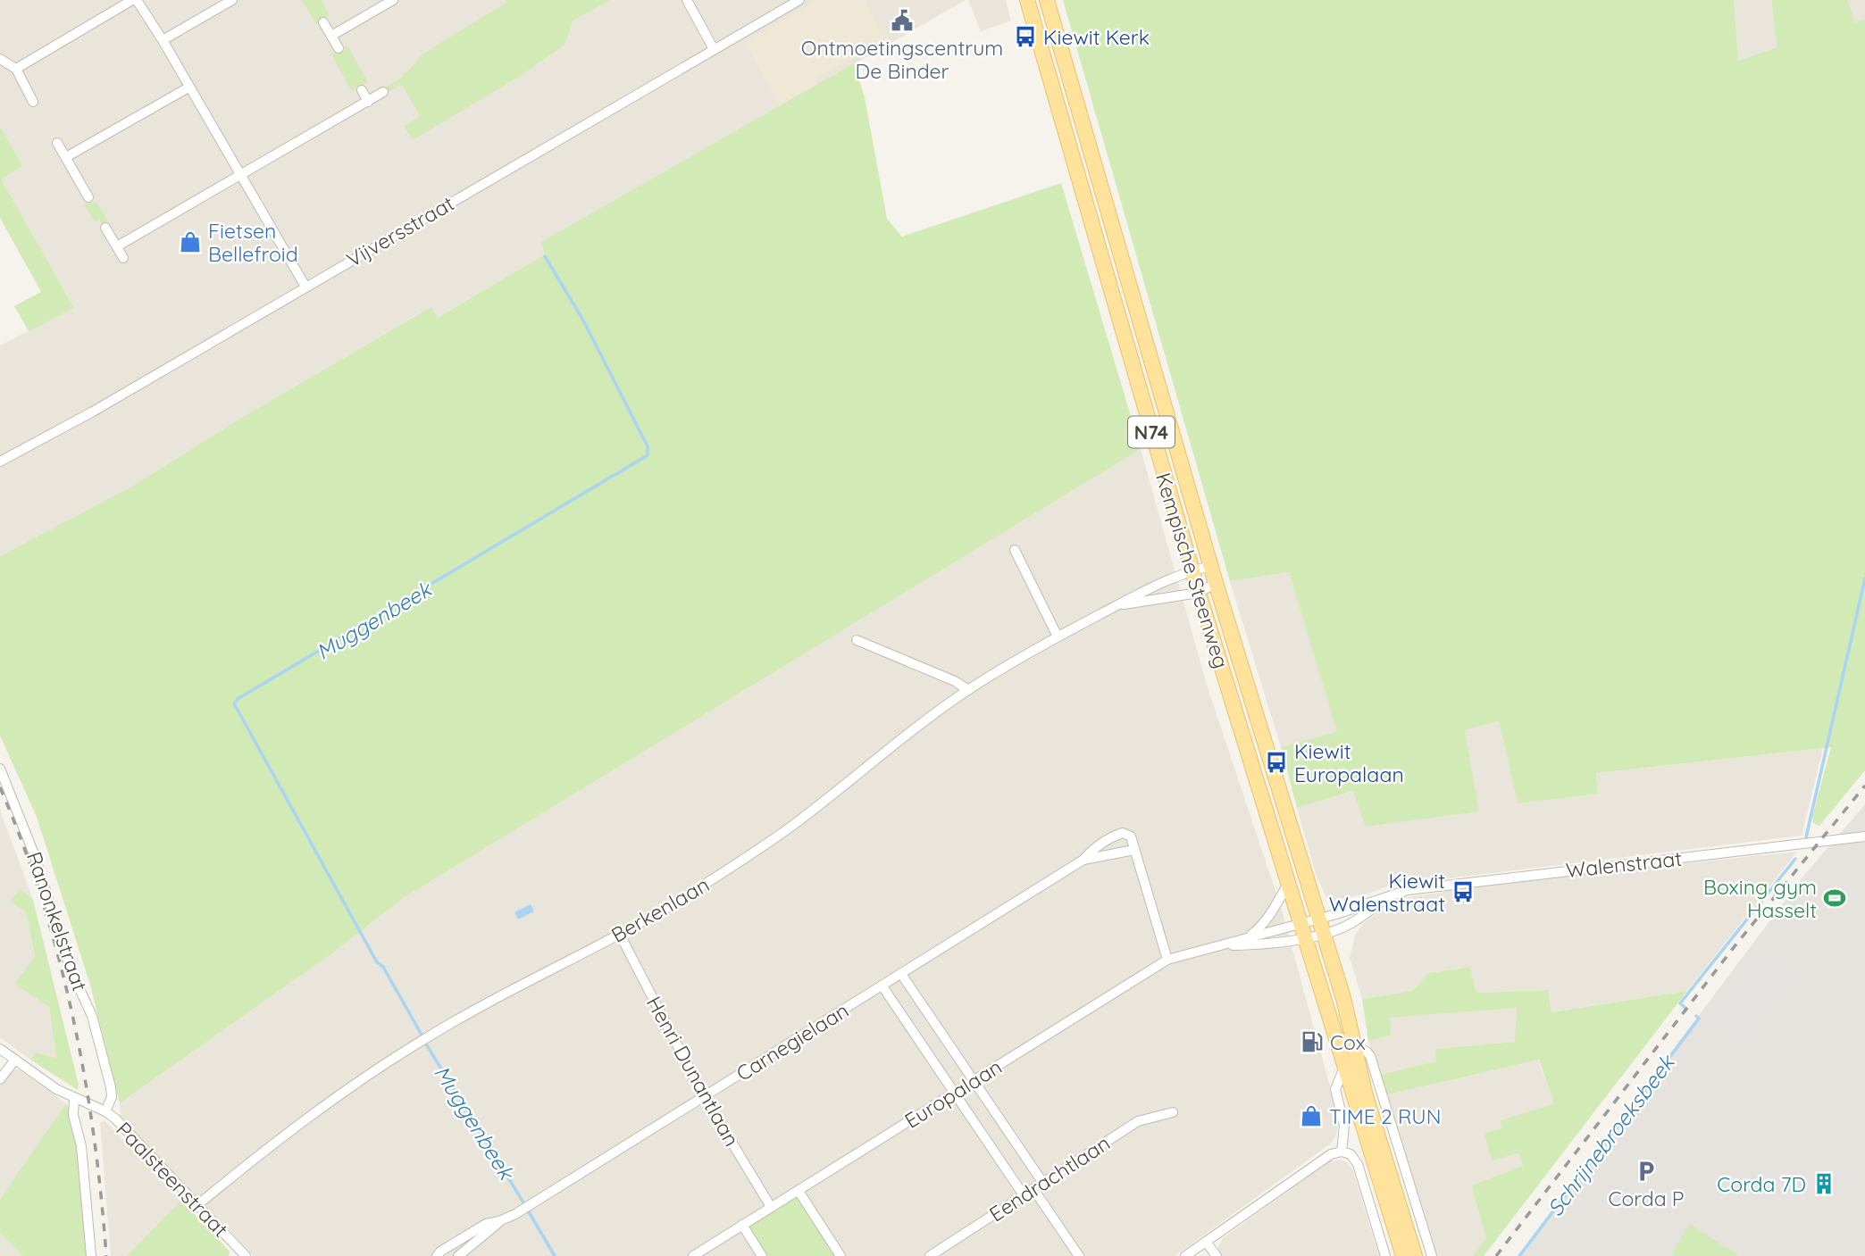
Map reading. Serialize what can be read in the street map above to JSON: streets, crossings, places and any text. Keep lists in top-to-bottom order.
{
  "streets": {
    "main road": ["N74", "Kempische Steenweg"],
    "street": [
      "Vijversstraat",
      "Walenstraat",
      "Berkenlaan",
      "Ranonkelstraat",
      "Carnegielaan",
      "Henri Dunantlaan",
      "Europalaan",
      "Eendrachtlaan",
      "Paalsteenstraat"
    ]
  },
  "crossings": [
    ["Kempische Steenweg", "Walenstraat"],
    ["Kempische Steenweg", "Berkenlaan"],
    ["Kempische Steenweg", "Europalaan"],
    ["Walenstraat", "Europalaan"],
    ["Berkenlaan", "Henri Dunantlaan"],
    ["Berkenlaan", "Paalsteenstraat"],
    ["Ranonkelstraat", "Paalsteenstraat"],
    ["Carnegielaan", "Henri Dunantlaan"],
    ["Henri Dunantlaan", "Europalaan"]
  ],
  "water": ["Muggenbeek", "Schrijnebroeksbeek"],
  "places": {
    "public building": ["Ontmoetingscentrum De Binder"],
    "bus stop": ["Kiewit Kerk", "Kiewit Europalaan", "Kiewit Walenstraat"],
    "shop": ["Fietsen Bellefroid", "TIME 2 RUN"],
    "sports": ["Boxing gym Hasselt"],
    "fuel station": ["Cox"],
    "parking": ["Corda P"],
    "building": ["Corda 7D"]
  }
}
